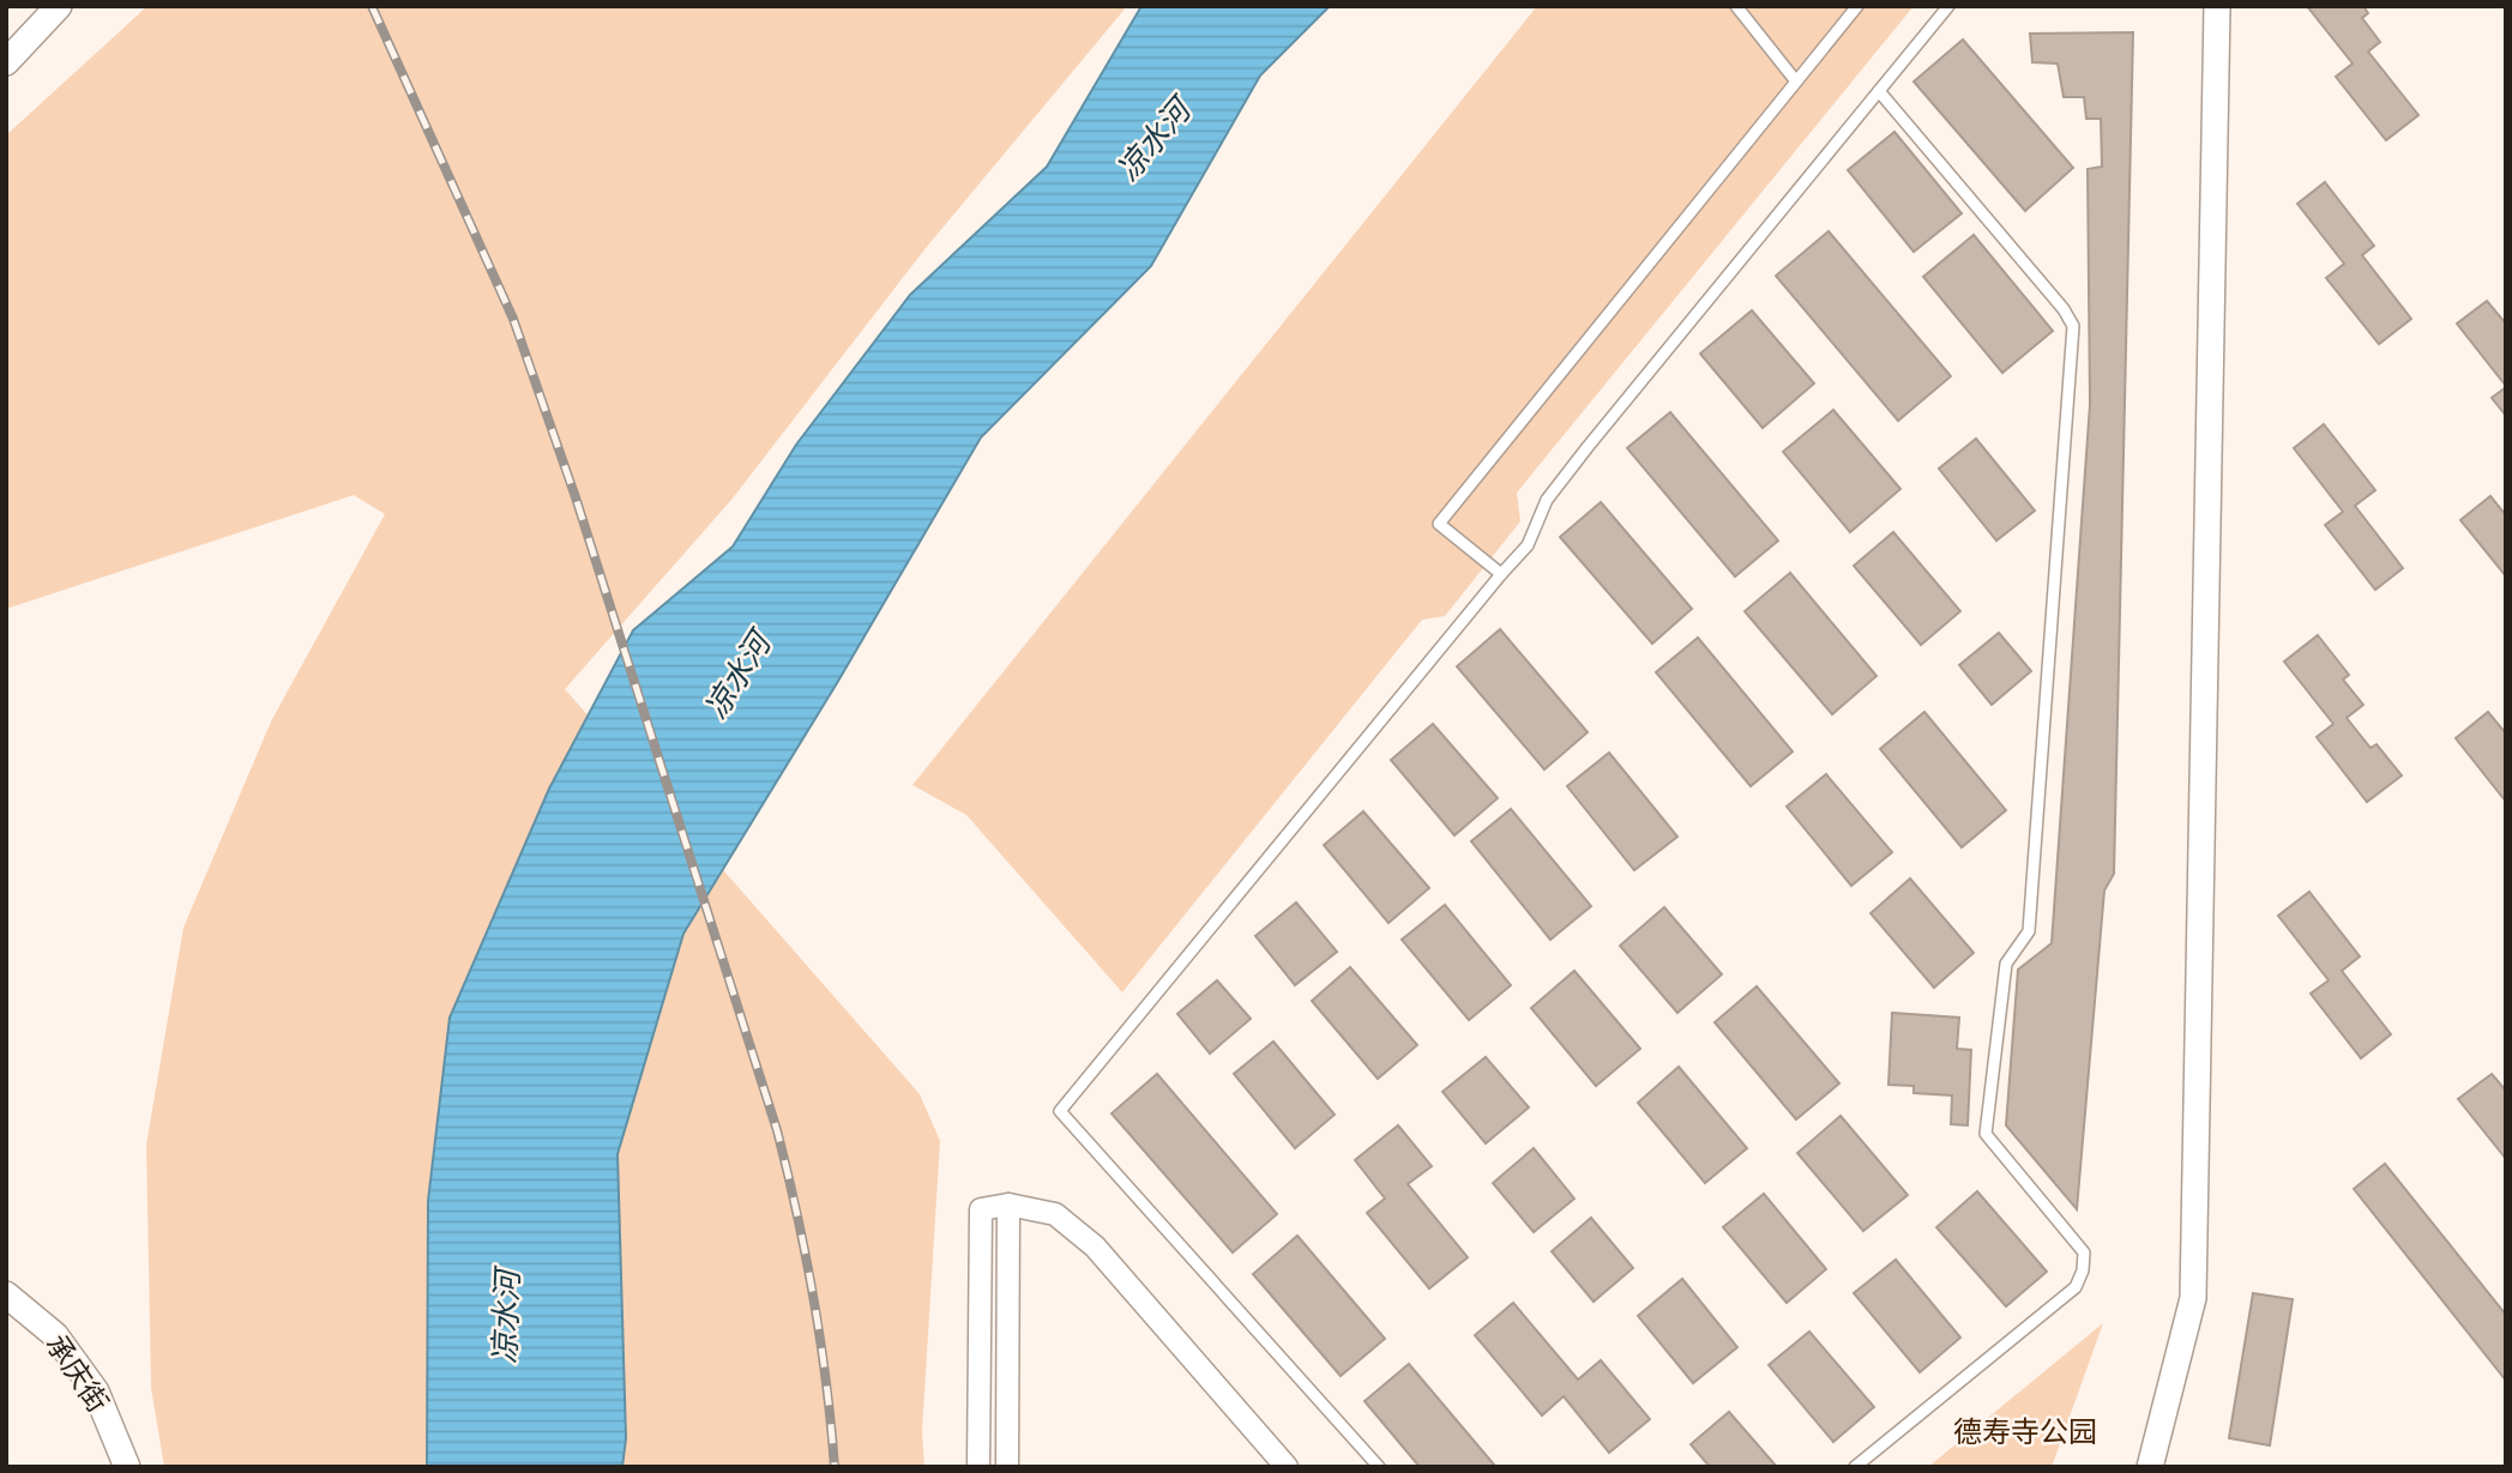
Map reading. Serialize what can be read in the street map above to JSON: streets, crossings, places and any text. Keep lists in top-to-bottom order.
{
  "streets": {
    "street": ["承庆街"]
  },
  "water": ["凉水河"],
  "parks": ["德寿寺公园"]
}
